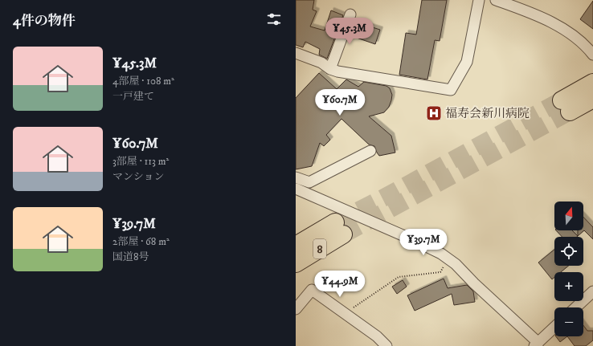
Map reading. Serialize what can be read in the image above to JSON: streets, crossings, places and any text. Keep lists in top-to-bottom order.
{
  "streets": {
    "highway": ["8"]
  },
  "places": {
    "hospital": ["福寿会新川病院"]
  },
  "north": "top",
  "page": {
    "heading": "4件の物件",
    "price": [
      "¥45.3M",
      "¥60.7M",
      "¥39.7M",
      "¥44.9M"
    ],
    "list": [
      {
        "name": "¥45.3M",
        "note": "4部屋 · 108 m² · 一戸建て"
      },
      {
        "name": "¥60.7M",
        "note": "3部屋 · 113 m² · マンション"
      },
      {
        "name": "¥39.7M",
        "note": "2部屋 · 68 m² · 国道8号"
      }
    ],
    "map_buttons": ["+", "−"]
  }
}
